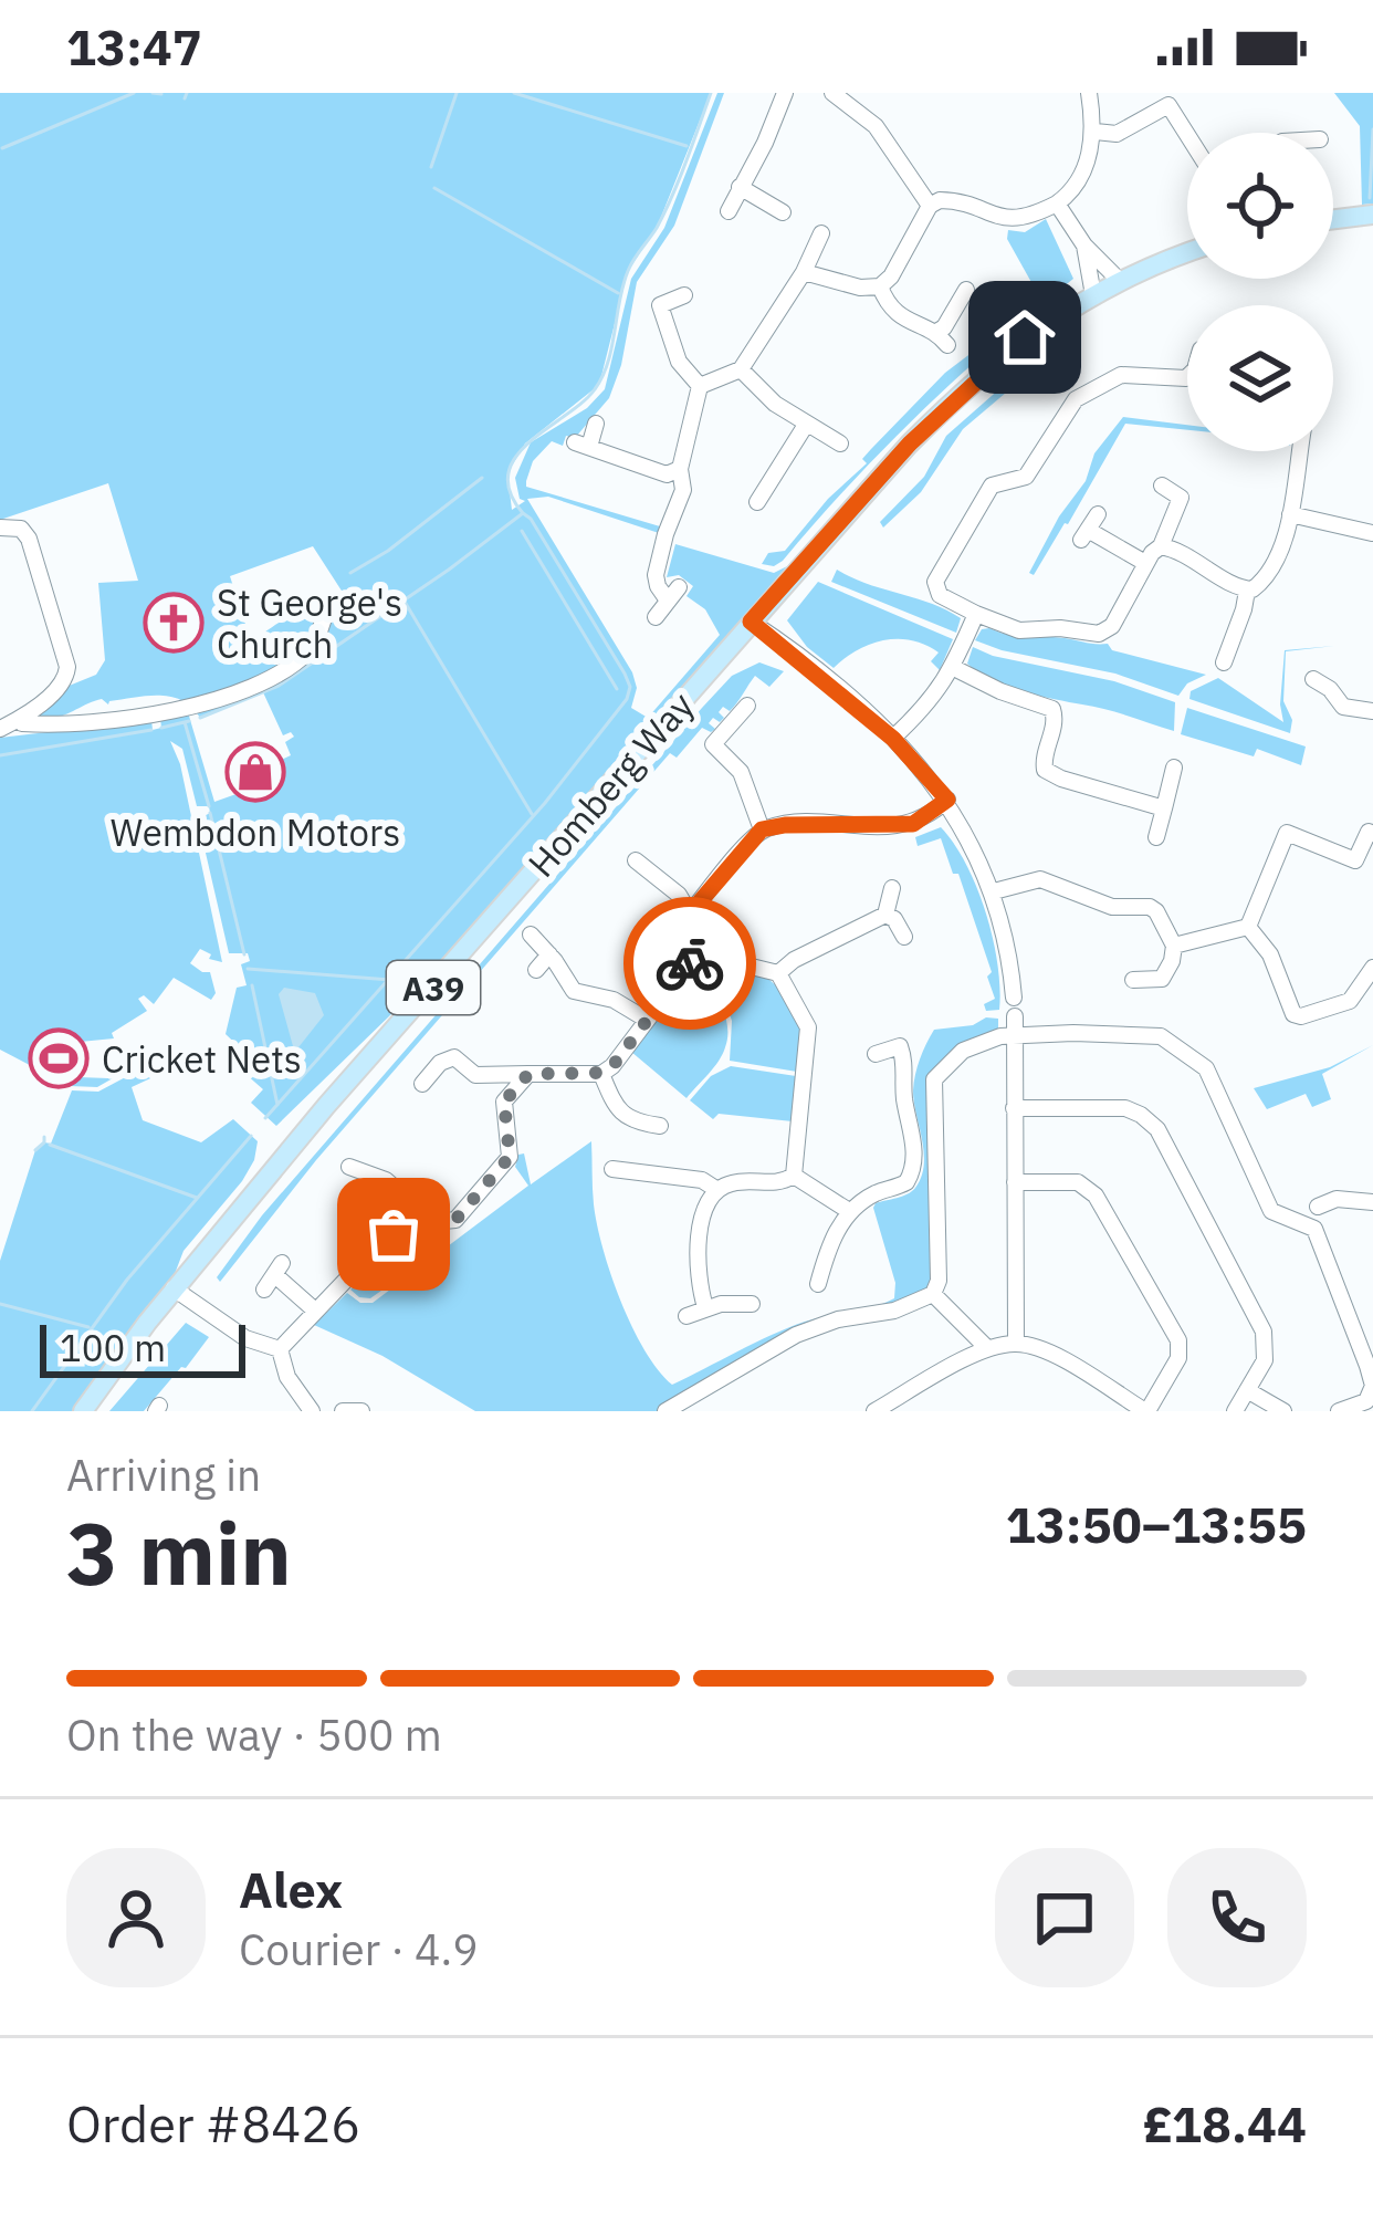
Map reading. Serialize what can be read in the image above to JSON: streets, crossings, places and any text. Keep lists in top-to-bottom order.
{
  "streets": {
    "main road": ["Homberg Way", "A39"]
  },
  "places": {
    "church": ["St George's Church"],
    "shop": ["Wembdon Motors"],
    "sports": ["Cricket Nets"]
  },
  "scale_bar": "100 m",
  "page": {
    "status": "13:47",
    "scale": "100 m",
    "heading": ["3 min", "Arriving in", "13:50–13:55"],
    "panel": [
      "Alex",
      "Courier · 4.9",
      "Order #8426",
      "£18.44"
    ],
    "bar": "On the way · 500 m"
  }
}
